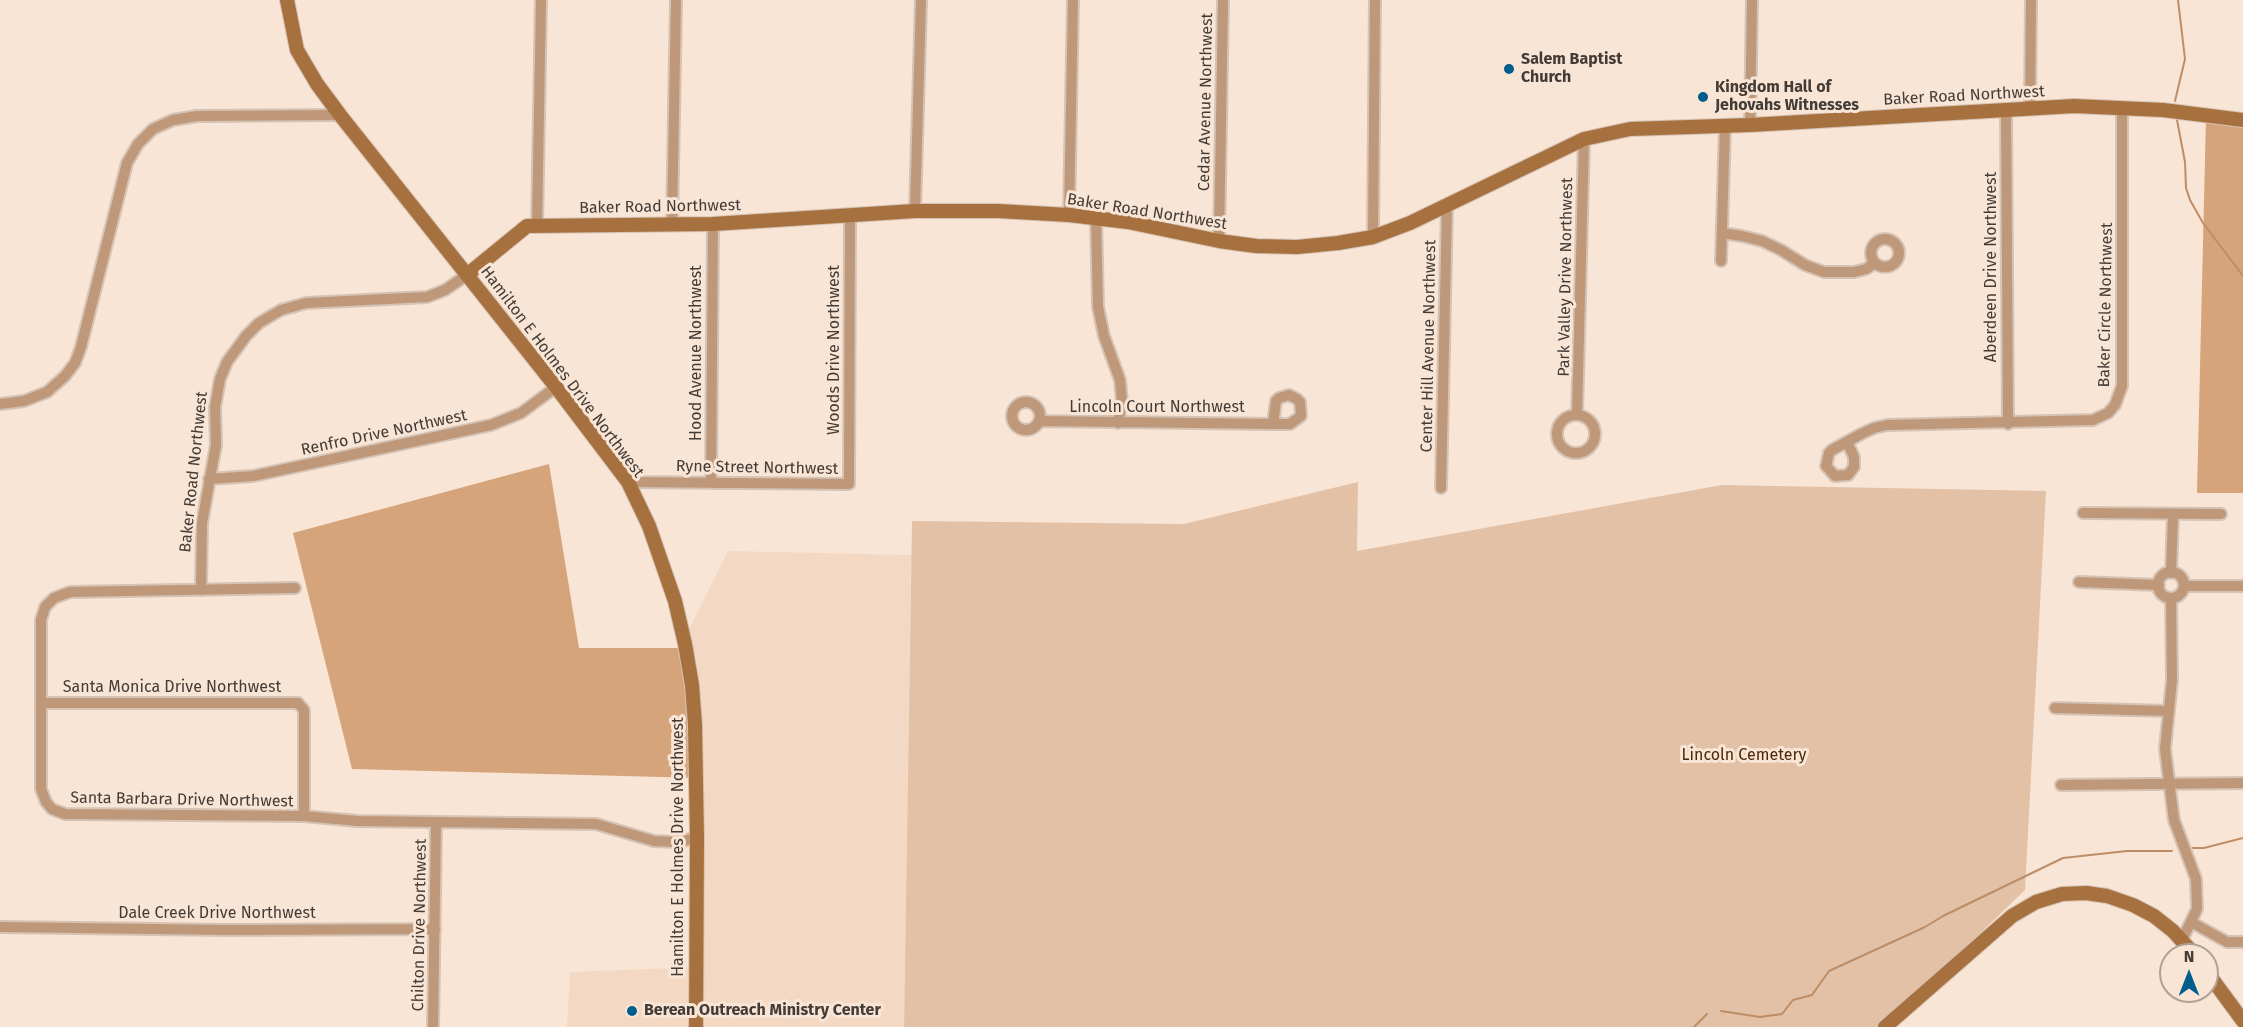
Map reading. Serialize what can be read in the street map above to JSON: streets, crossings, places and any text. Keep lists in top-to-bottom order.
{
  "streets": {
    "street": [
      "Baker Road Northwest",
      "Cedar Avenue Northwest",
      "Aberdeen Drive Northwest",
      "Park Valley Drive Northwest",
      "Baker Circle Northwest",
      "Center Hill Avenue Northwest",
      "Woods Drive Northwest",
      "Hood Avenue Northwest",
      "Hamilton E Holmes Drive Northwest",
      "Lincoln Court Northwest",
      "Renfro Drive Northwest",
      "Ryne Street Northwest",
      "Santa Monica Drive Northwest",
      "Santa Barbara Drive Northwest",
      "Dale Creek Drive Northwest",
      "Chilton Drive Northwest"
    ]
  },
  "crossings": [
    ["Baker Road Northwest", "Cedar Avenue Northwest"],
    ["Baker Road Northwest", "Aberdeen Drive Northwest"],
    ["Baker Road Northwest", "Park Valley Drive Northwest"],
    ["Baker Road Northwest", "Baker Circle Northwest"],
    ["Baker Road Northwest", "Center Hill Avenue Northwest"],
    ["Baker Road Northwest", "Woods Drive Northwest"],
    ["Baker Road Northwest", "Hood Avenue Northwest"],
    ["Baker Road Northwest", "Hamilton E Holmes Drive Northwest"],
    ["Baker Road Northwest", "Renfro Drive Northwest"],
    ["Baker Road Northwest", "Santa Barbara Drive Northwest"],
    ["Aberdeen Drive Northwest", "Baker Circle Northwest"],
    ["Woods Drive Northwest", "Ryne Street Northwest"],
    ["Hood Avenue Northwest", "Ryne Street Northwest"],
    ["Hamilton E Holmes Drive Northwest", "Renfro Drive Northwest"],
    ["Hamilton E Holmes Drive Northwest", "Ryne Street Northwest"],
    ["Hamilton E Holmes Drive Northwest", "Santa Barbara Drive Northwest"],
    ["Santa Monica Drive Northwest", "Santa Barbara Drive Northwest"],
    ["Santa Barbara Drive Northwest", "Chilton Drive Northwest"],
    ["Dale Creek Drive Northwest", "Chilton Drive Northwest"]
  ],
  "parks": ["Lincoln Cemetery"],
  "places": ["Salem Baptist Church", "Kingdom Hall of Jehovahs Witnesses", "Berean Outreach Ministry Center"],
  "north": "top"
}
